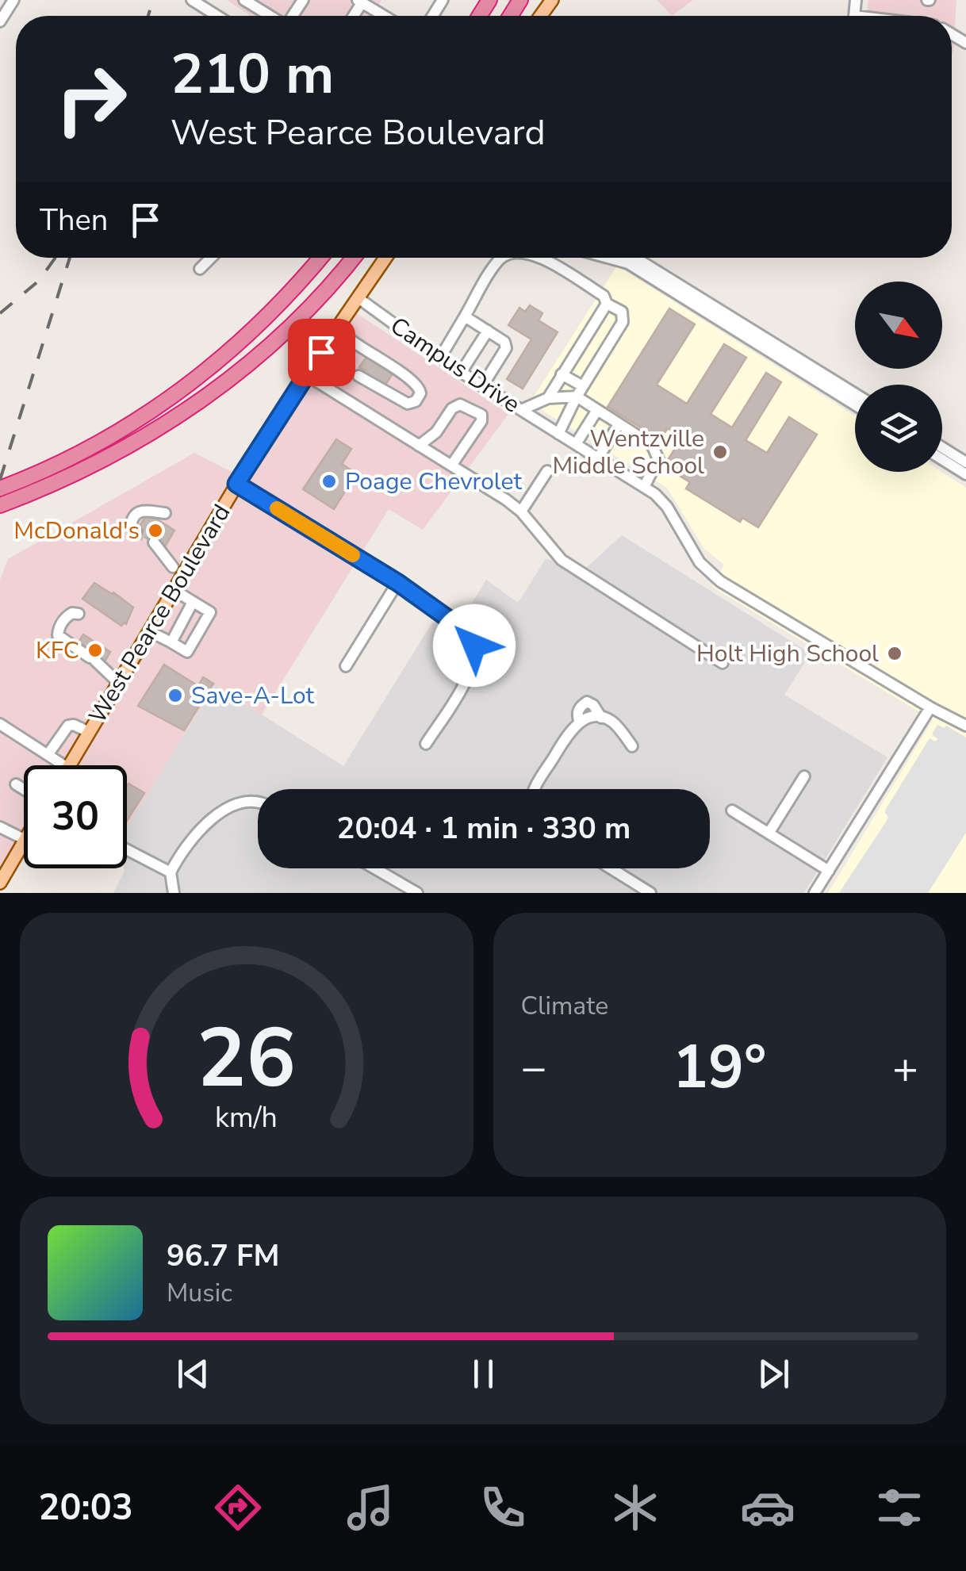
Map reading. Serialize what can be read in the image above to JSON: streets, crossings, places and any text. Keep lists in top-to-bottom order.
{
  "streets": {
    "main road": ["West Pearce Boulevard"],
    "street": ["Campus Drive"]
  },
  "crossings": [
    ["Campus Drive", "West Pearce Boulevard"]
  ],
  "places": [
    "Wentzville Middle School",
    "Poage Chevrolet",
    "McDonald's",
    "KFC",
    "Holt High School",
    "Save-A-Lot"
  ],
  "north": "bottom right",
  "page": {
    "turn": ["210 m", "West Pearce Boulevard"],
    "then": "Then",
    "limit": "30",
    "trip": "20:04 · 1 min · 330 m",
    "tile": "Climate",
    "heat": ["−", "19°", "+"],
    "song": ["96.7 FM", "Music"],
    "tabs": "20:03",
    "gauge": ["26", "km/h"]
  }
}
